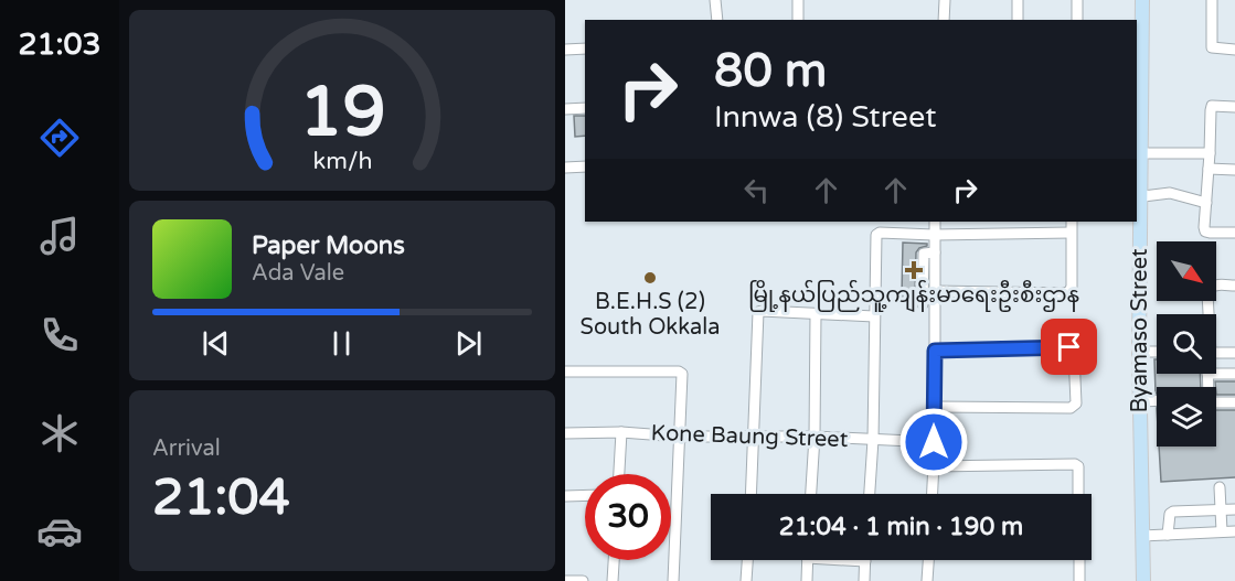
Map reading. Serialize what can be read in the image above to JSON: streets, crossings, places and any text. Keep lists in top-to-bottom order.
{
  "streets": {
    "main road": ["Byamaso Street"],
    "street": ["Kone Baung Street"]
  },
  "places": {
    "health": ["မြို့နယ်ပြည်သူ့ကျန်းမာရေးဦးစီးဌာန"],
    "other": ["B.E.H.S (2) South Okkala"]
  },
  "north": "bottom right",
  "page": {
    "tabs": "21:03",
    "turn": ["80 m", "Innwa (8) Street"],
    "song": ["Paper Moons", "Ada Vale"],
    "tile": ["Arrival", "21:04"],
    "limit": "30",
    "trip": "21:04 · 1 min · 190 m",
    "gauge": ["19", "km/h"]
  }
}
